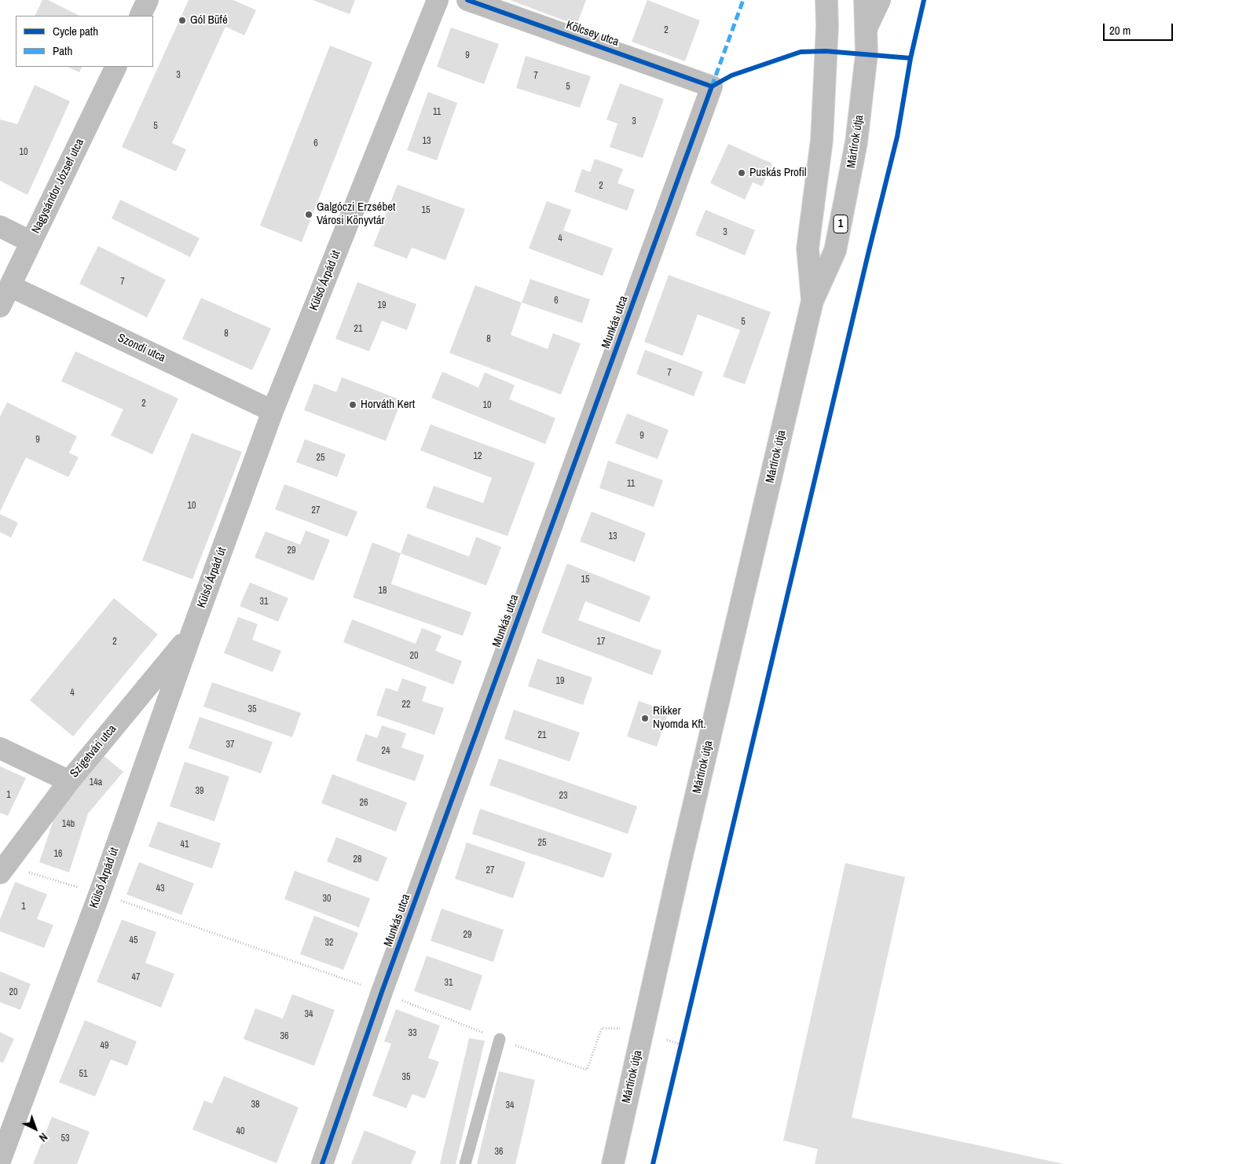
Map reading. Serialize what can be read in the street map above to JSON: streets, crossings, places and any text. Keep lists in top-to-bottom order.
{
  "streets": {
    "street": [
      "Kölcsey utca",
      "Mártírok útja",
      "Nagysándor József utca",
      "1",
      "Külső Árpád út",
      "Munkás utca",
      "Szondi utca",
      "Szigetvári utca"
    ]
  },
  "crossings": [
    ["Kölcsey utca", "Munkás utca"],
    ["Nagysándor József utca", "Szondi utca"],
    ["Külső Árpád út", "Szondi utca"],
    ["Külső Árpád út", "Szigetvári utca"]
  ],
  "places": [
    "Gól Büfé",
    "Puskás Profil",
    "Galgóczi Erzsébet Városi Könyvtár",
    "Horváth Kert",
    "Rikker Nyomda Kft."
  ],
  "house_numbers": [
    "2",
    "9",
    "3",
    "7",
    "5",
    "11",
    "3",
    "5",
    "13",
    "6",
    "10",
    "2",
    "15",
    "3",
    "4",
    "7",
    "6",
    "19",
    "5",
    "21",
    "8",
    "8",
    "7",
    "2",
    "10",
    "9",
    "9",
    "12",
    "25",
    "11",
    "10",
    "27",
    "13",
    "29",
    "15",
    "18",
    "31",
    "2",
    "17",
    "20",
    "19",
    "4",
    "22",
    "35",
    "21",
    "37",
    "24",
    "14a",
    "39",
    "1",
    "23",
    "26",
    "14b",
    "25",
    "41",
    "16",
    "28",
    "27",
    "43",
    "30",
    "1",
    "29",
    "45",
    "32",
    "47",
    "31",
    "20",
    "34",
    "33",
    "36",
    "49",
    "51",
    "35",
    "38",
    "34",
    "40",
    "53",
    "36"
  ],
  "legend": ["Cycle path", "Path"],
  "scale_bar": "20 m",
  "north": "bottom right"
}
